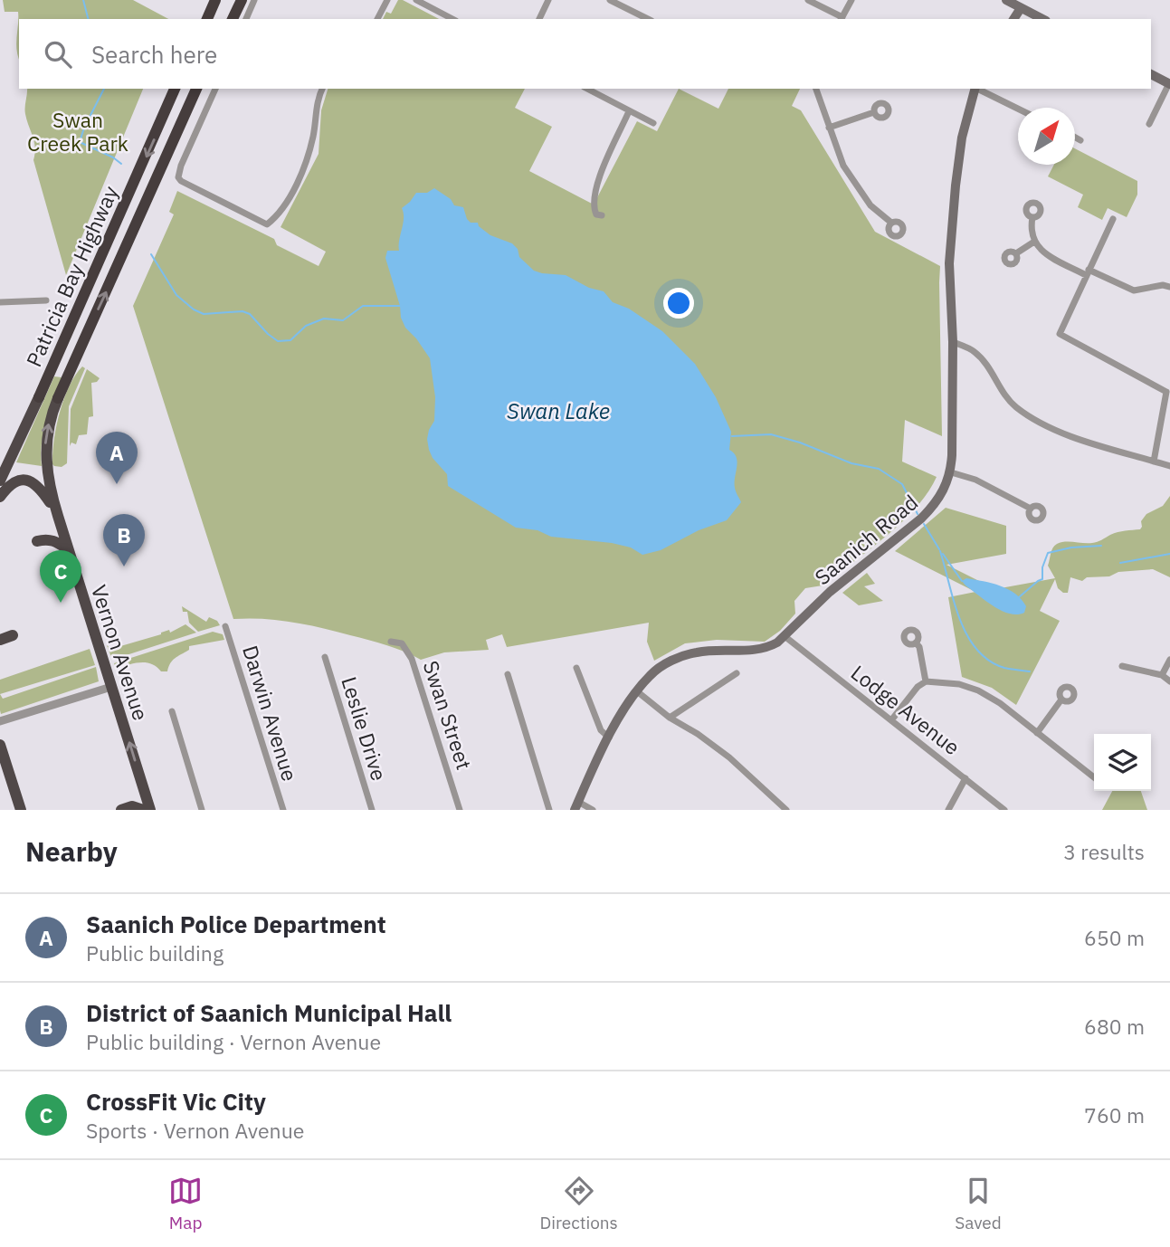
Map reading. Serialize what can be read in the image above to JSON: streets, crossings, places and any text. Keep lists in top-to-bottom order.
{
  "streets": {
    "highway": ["Patricia Bay Highway", "Vernon Avenue"],
    "main road": ["Saanich Road"],
    "street": [
      "Lodge Avenue",
      "Darwin Avenue",
      "Swan Street",
      "Leslie Drive"
    ]
  },
  "crossings": [
    ["Patricia Bay Highway", "Vernon Avenue"],
    ["Saanich Road", "Lodge Avenue"]
  ],
  "one_way": ["Vernon Avenue"],
  "water": ["Swan Lake"],
  "parks": ["Swan Creek Park"],
  "north": "top right",
  "page": {
    "search": "Search here",
    "pins": ["A", "B", "C"],
    "heading": ["Nearby", "3 results"],
    "list": [
      {
        "mark": "A",
        "name": "Saanich Police Department",
        "note": "Public building",
        "value": "650 m"
      },
      {
        "mark": "B",
        "name": "District of Saanich Municipal Hall",
        "note": "Public building · Vernon Avenue",
        "value": "680 m"
      },
      {
        "mark": "C",
        "name": "CrossFit Vic City",
        "note": "Sports · Vernon Avenue",
        "value": "760 m"
      }
    ],
    "nav": ["Map", "Directions", "Saved"]
  }
}
